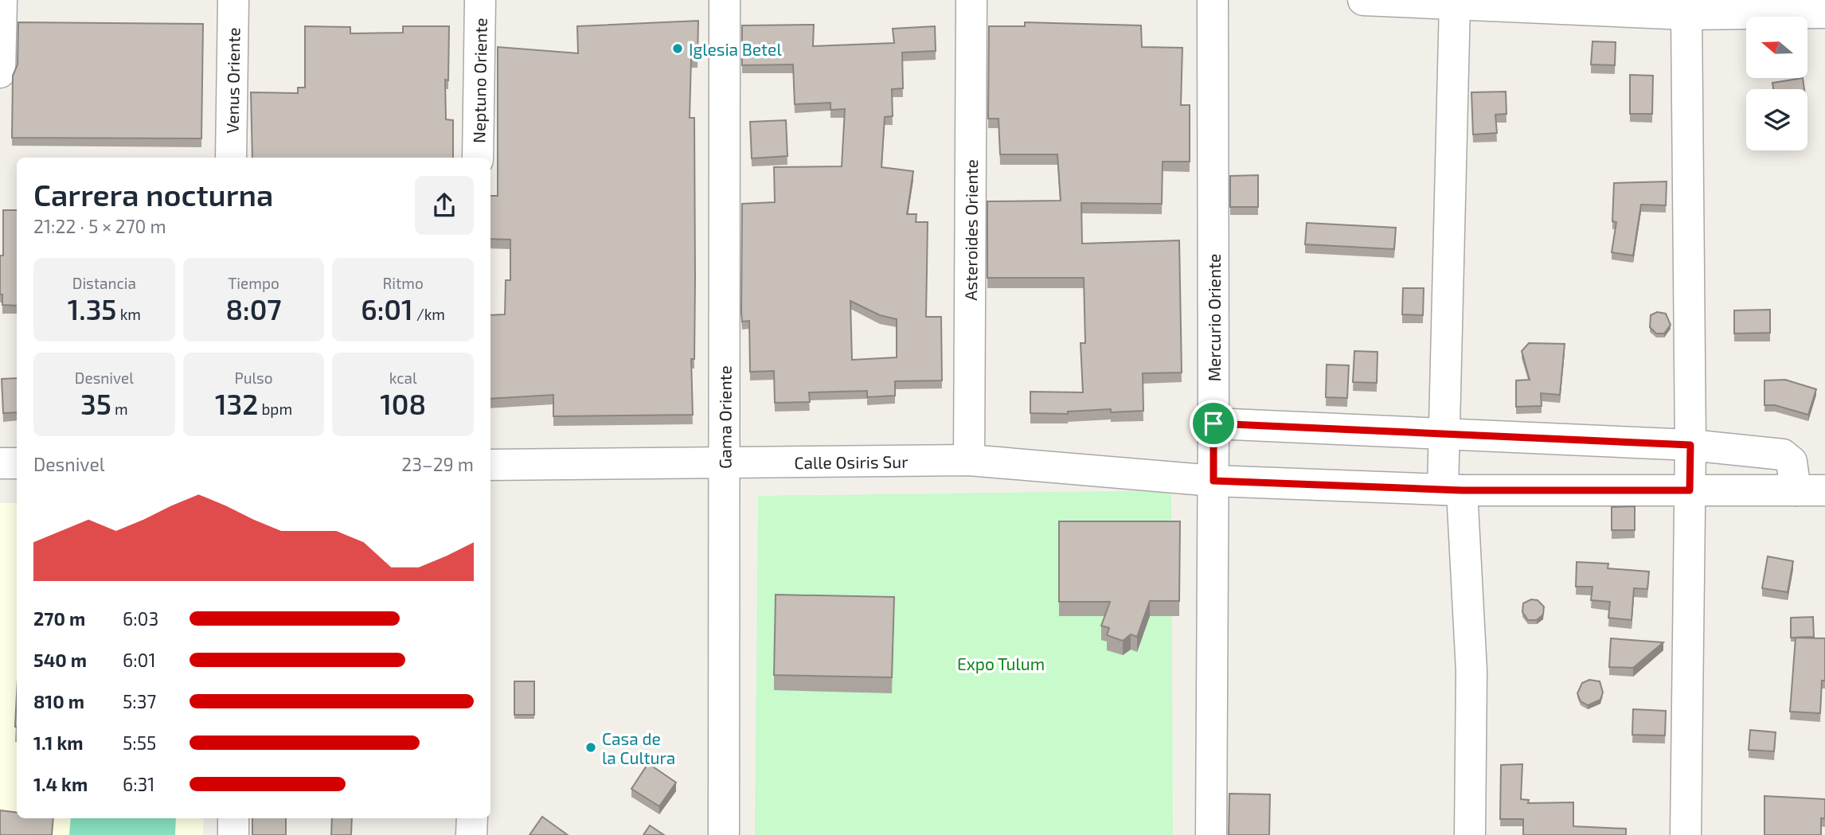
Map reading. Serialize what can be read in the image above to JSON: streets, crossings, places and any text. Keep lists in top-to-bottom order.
{
  "streets": {
    "street": [
      "Venus Oriente",
      "Neptuno Oriente",
      "Asteroides Oriente",
      "Mercurio Oriente",
      "Gama Oriente",
      "Calle Osiris Sur"
    ]
  },
  "crossings": [
    ["Asteroides Oriente", "Calle Osiris Sur"],
    ["Mercurio Oriente", "Calle Osiris Sur"],
    ["Gama Oriente", "Calle Osiris Sur"]
  ],
  "parks": ["Expo Tulum"],
  "places": ["Iglesia Betel", "Casa de la Cultura"],
  "north": "left",
  "page": {
    "heading": ["Carrera nocturna", "21:22 · 5 × 270 m"],
    "stats": [
      ["Distancia", "1.35 km"],
      ["Tiempo", "8:07"],
      ["Ritmo", "6:01 /km"],
      ["Desnivel", "35 m"],
      ["Pulso", "132 bpm"],
      ["kcal", "108"]
    ],
    "chart": ["Desnivel", "23–29 m"],
    "list": [
      {
        "name": "270 m",
        "note": "6:03"
      },
      {
        "name": "540 m",
        "note": "6:01"
      },
      {
        "name": "810 m",
        "note": "5:37"
      },
      {
        "name": "1.1 km",
        "note": "5:55"
      },
      {
        "name": "1.4 km",
        "note": "6:31"
      }
    ]
  }
}
